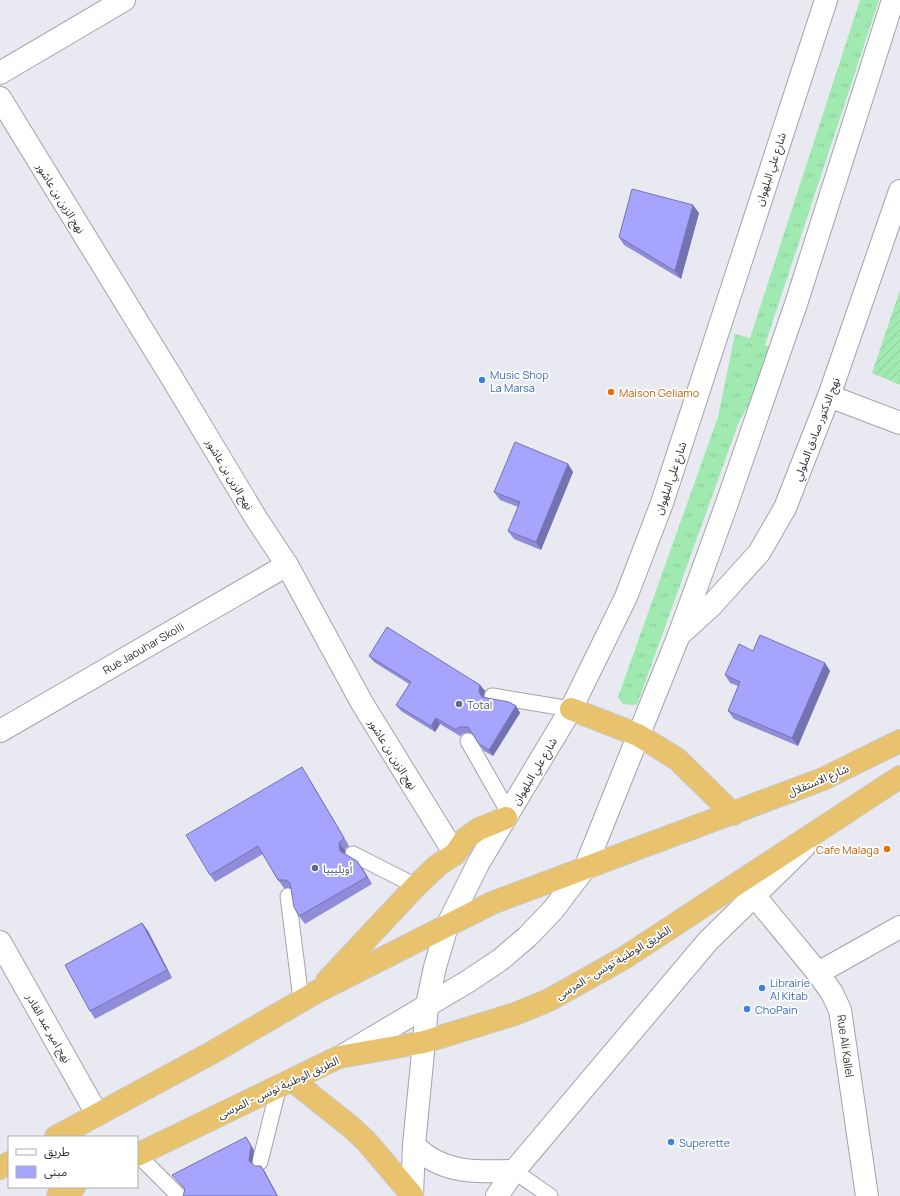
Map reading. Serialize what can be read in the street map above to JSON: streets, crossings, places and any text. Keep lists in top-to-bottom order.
{
  "streets": {
    "highway": ["شارع الاستقلال", "الطريق الوطنية تونس - المرسى"],
    "street": [
      "شارع علي البلهوان",
      "نهج الزين بن عاشور",
      "نهج الدكتور صادق الملولي",
      "Rue Jaouhar Skolli",
      "نهج امير عبد القادر",
      "Rue Ali Kallel"
    ]
  },
  "crossings": [
    ["شارع علي البلهوان", "الطريق الوطنية تونس - المرسى"],
    ["نهج الزين بن عاشور", "Rue Jaouhar Skolli"],
    ["الطريق الوطنية تونس - المرسى", "Rue Ali Kallel"]
  ],
  "places": [
    "Music Shop La Marsa",
    "Maison Geliamo",
    "Total",
    "Cafe Malaga",
    "أويليبيا",
    "Librairie Al Kitab",
    "ChoPain",
    "Superette"
  ],
  "legend": ["طريق", "مبنى"]
}
